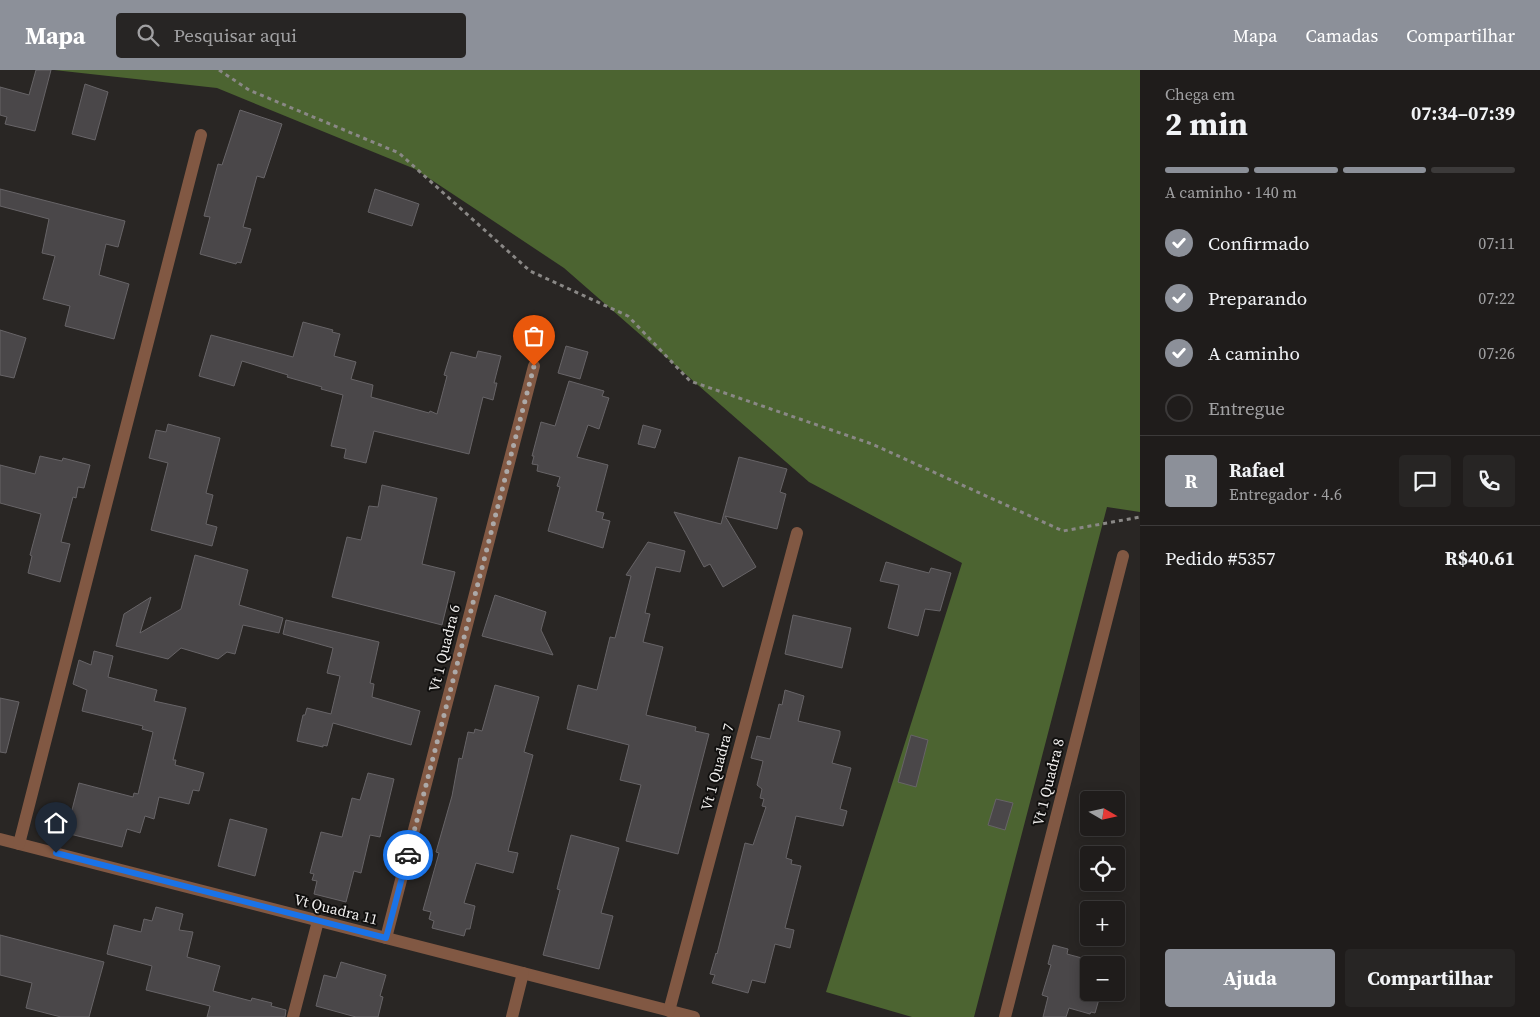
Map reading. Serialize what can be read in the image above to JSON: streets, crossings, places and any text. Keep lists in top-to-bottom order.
{
  "streets": {
    "street": [
      "Vt 1 Quadra 6",
      "Vt 1 Quadra 7",
      "Vt 1 Quadra 8",
      "Vt Quadra 11"
    ]
  },
  "crossings": [
    ["Vt 1 Quadra 6", "Vt Quadra 11"],
    ["Vt 1 Quadra 7", "Vt Quadra 11"]
  ],
  "north": "right",
  "page": {
    "header": "Mapa",
    "search": "Pesquisar aqui",
    "nav": ["Mapa", "Camadas", "Compartilhar"],
    "heading": ["2 min", "Chega em", "07:34–07:39"],
    "panel": [
      "Rafael",
      "Entregador · 4.6",
      "Pedido #5357",
      "R$40.61"
    ],
    "bar": "A caminho · 140 m",
    "list": [
      ["Confirmado", "07:11"],
      ["Preparando", "07:22"],
      ["A caminho", "07:26"],
      "Entregue"
    ],
    "round": "R",
    "map_buttons": ["+", "−"],
    "buttons": ["Ajuda", "Compartilhar"]
  }
}
